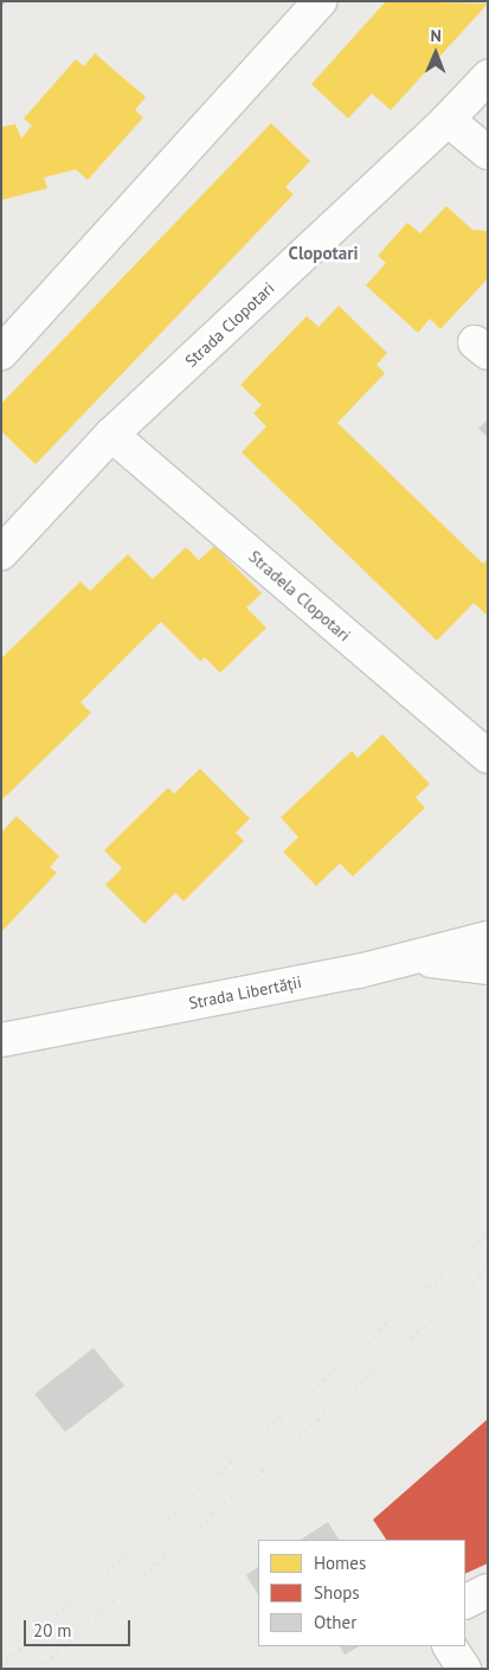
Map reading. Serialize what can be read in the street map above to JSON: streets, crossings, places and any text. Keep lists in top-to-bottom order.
{
  "streets": {
    "street": ["Strada Clopotari", "Stradela Clopotari", "Strada Libertății"]
  },
  "crossings": [
    ["Strada Clopotari", "Stradela Clopotari"]
  ],
  "districts": ["Clopotari"],
  "legend": ["Homes", "Shops", "Other"],
  "scale_bar": "20 m",
  "north": "top"
}
